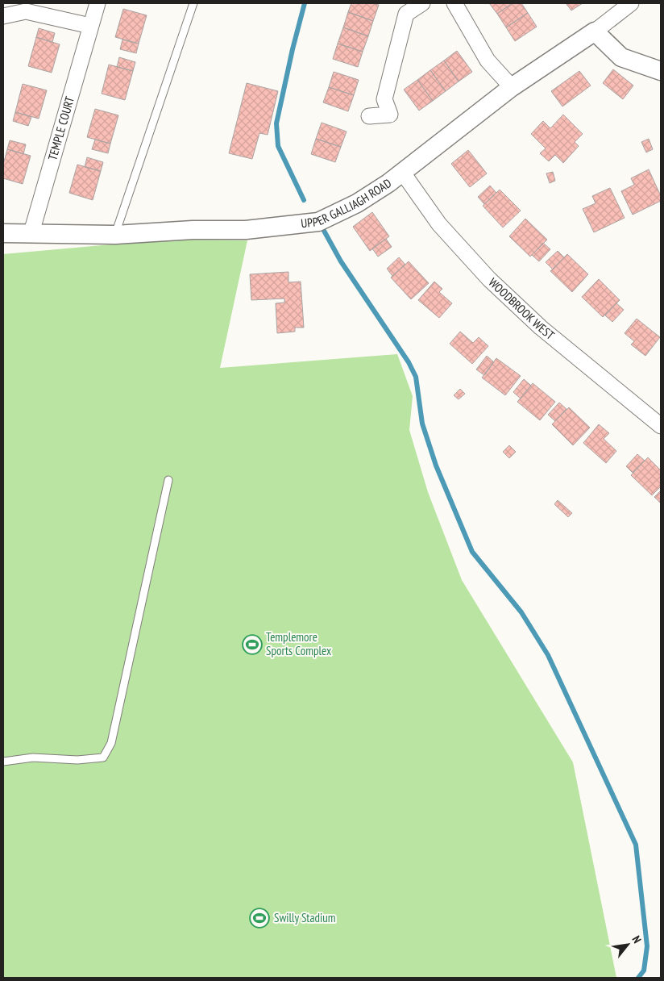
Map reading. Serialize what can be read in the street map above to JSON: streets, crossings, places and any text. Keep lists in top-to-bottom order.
{
  "streets": {
    "street": ["TEMPLE COURT", "UPPER GALLIAGH ROAD", "WOODBROOK WEST"]
  },
  "crossings": [
    ["TEMPLE COURT", "UPPER GALLIAGH ROAD"],
    ["UPPER GALLIAGH ROAD", "WOODBROOK WEST"]
  ],
  "places": {
    "sports": ["Templemore Sports Complex", "Swilly Stadium"]
  },
  "north": "top right"
}
